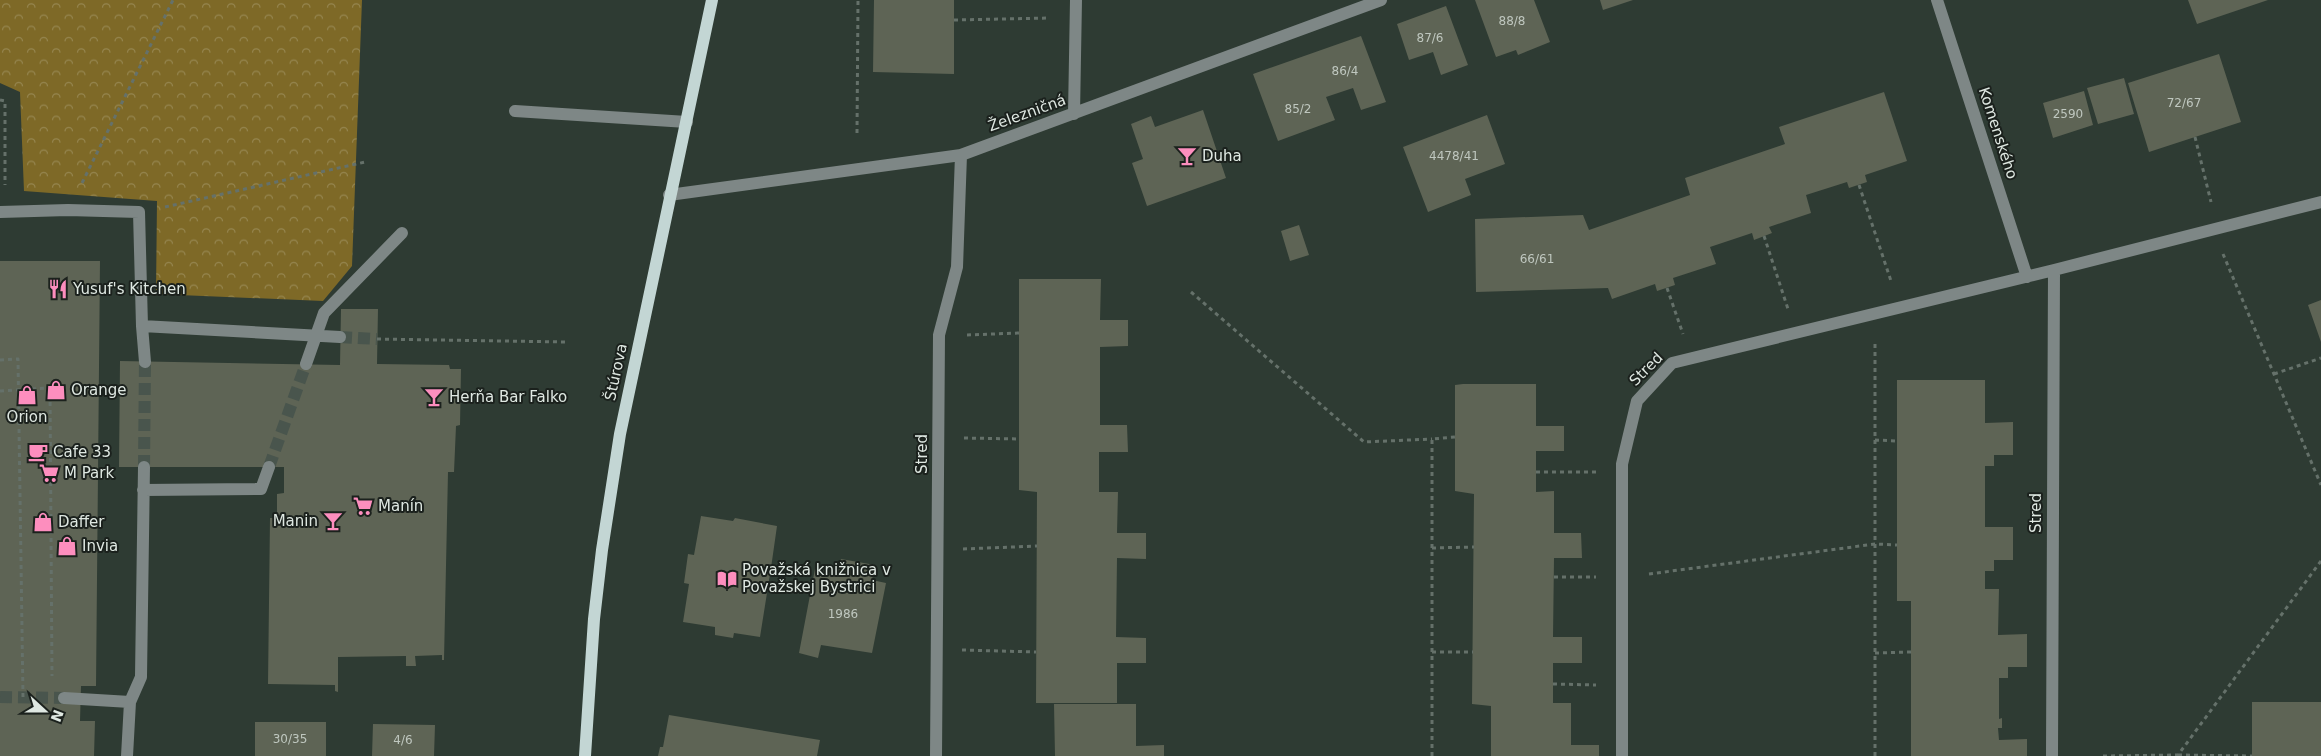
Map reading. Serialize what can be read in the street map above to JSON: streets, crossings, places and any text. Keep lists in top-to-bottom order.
{
  "streets": {
    "main road": ["Štúrova"],
    "street": ["Železničná", "Komenského", "Stred"]
  },
  "crossings": [
    ["Železničná", "Stred"],
    ["Železničná", "Štúrova"],
    ["Komenského", "Stred"]
  ],
  "places": {
    "bar": ["Duha", "Herňa Bar Falko", "Manin"],
    "restaurant": ["Yusuf's Kitchen"],
    "shop": [
      "Orange",
      "Orion",
      "Daffer",
      "Invia"
    ],
    "cafe": ["Cafe 33"],
    "supermarket": ["M Park", "Manín"],
    "library": ["Považská knižnica v Považskej Bystrici"]
  },
  "house_numbers": [
    "88/8",
    "87/6",
    "86/4",
    "72/67",
    "85/2",
    "2590",
    "4478/41",
    "66/61",
    "1986",
    "30/35",
    "4/6"
  ],
  "north": "right"
}
